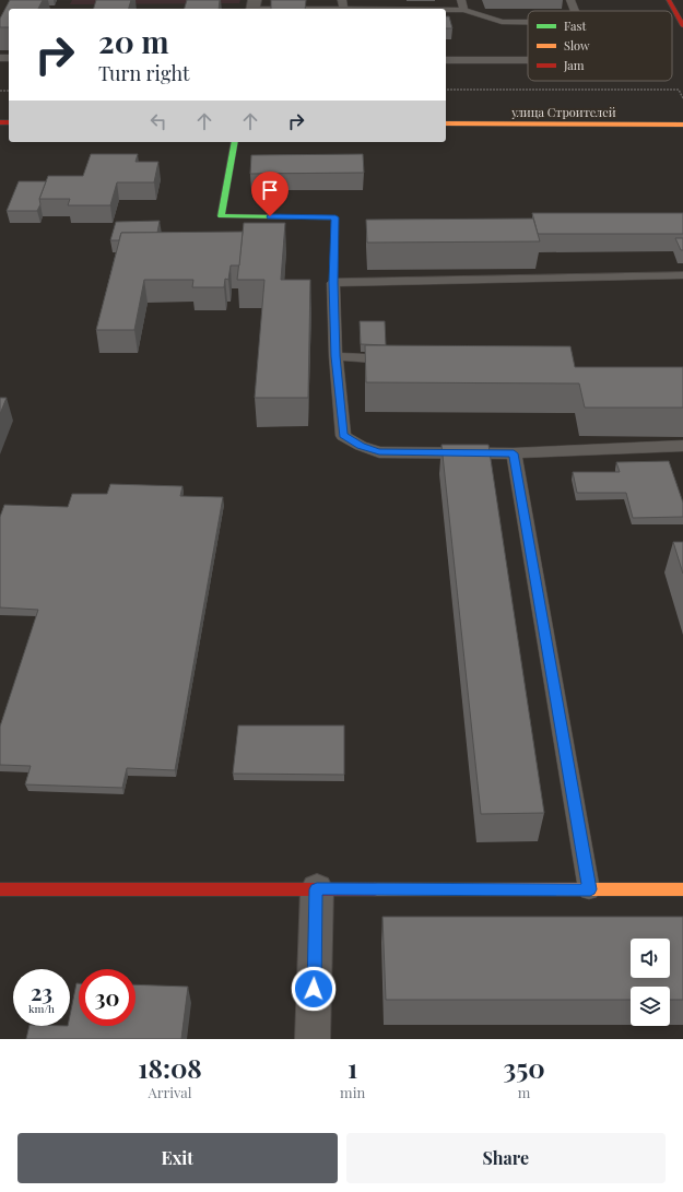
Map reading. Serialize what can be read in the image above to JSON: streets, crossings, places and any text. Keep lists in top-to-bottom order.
{
  "streets": {
    "street": ["улица Строителей"]
  },
  "legend": ["Fast", "Slow", "Jam"],
  "page": {
    "turn": ["20 m", "Turn right"],
    "speed": "23 km/h",
    "limit": "30",
    "eta": [
      "18:08",
      "Arrival",
      "1",
      "min",
      "350",
      "m"
    ],
    "buttons": ["Exit", "Share"]
  }
}
